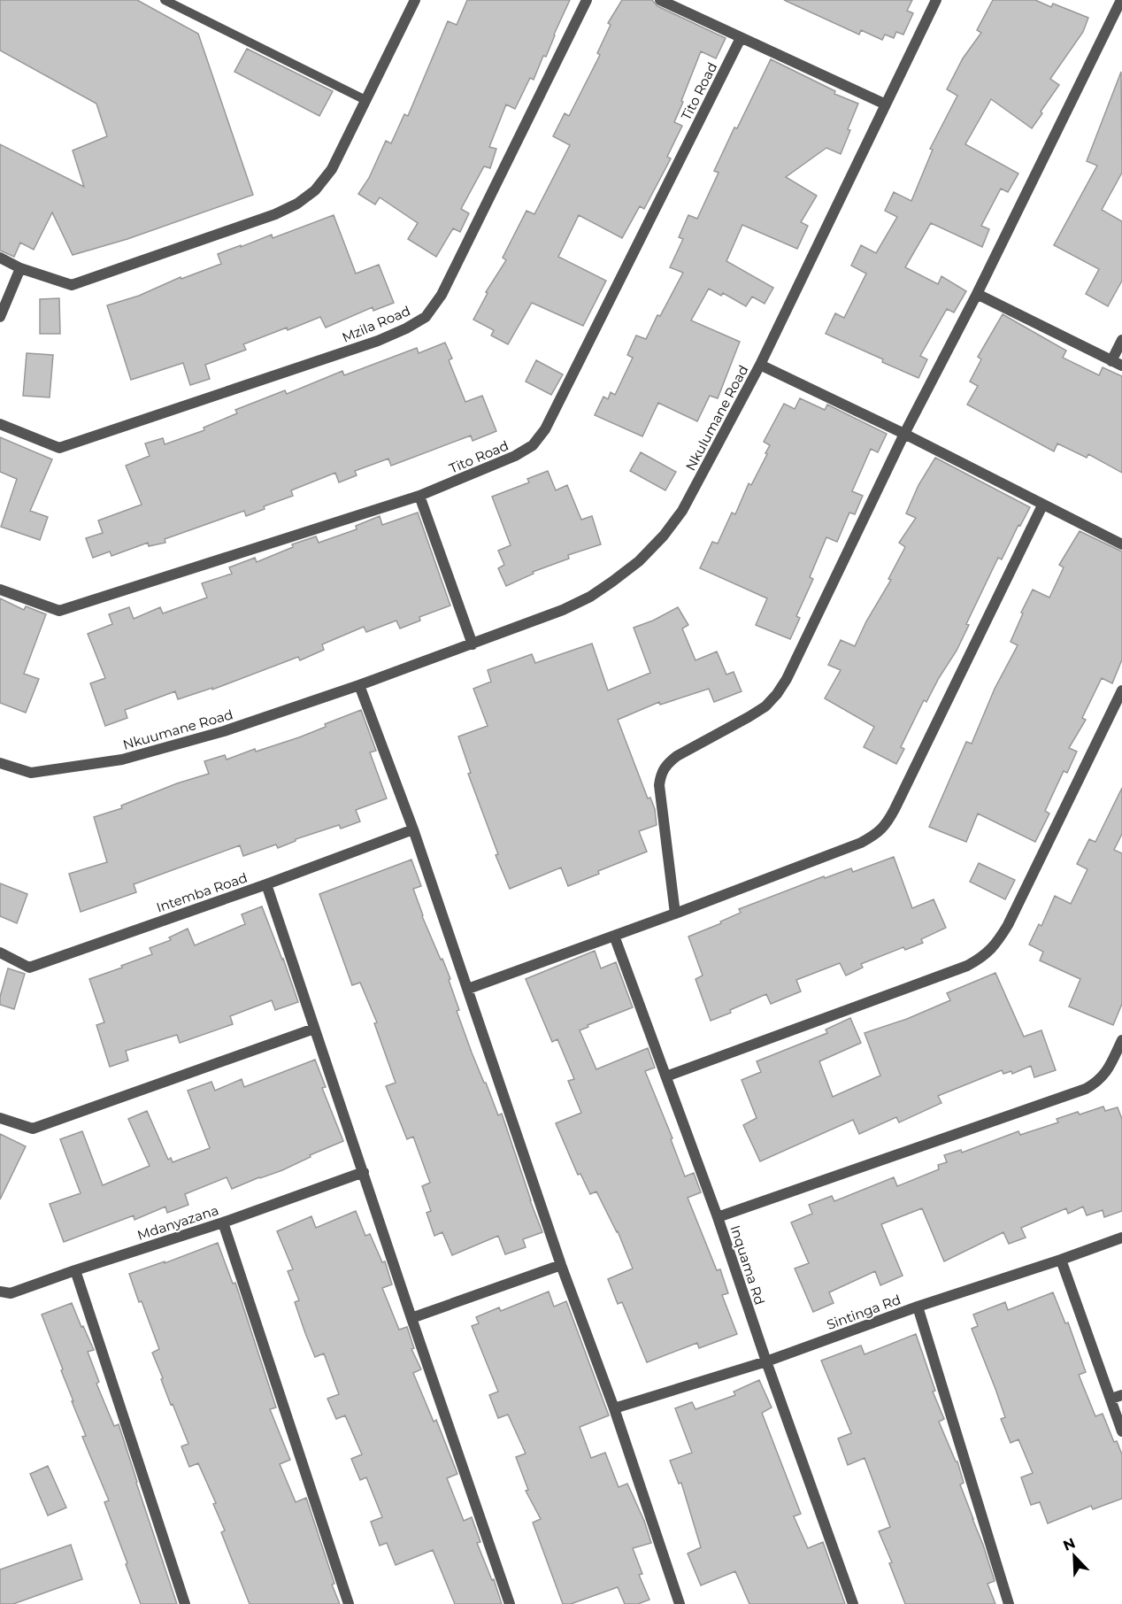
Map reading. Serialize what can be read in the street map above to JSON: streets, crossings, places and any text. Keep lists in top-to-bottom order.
{
  "streets": {
    "street": [
      "Tito Road",
      "Mzila Road",
      "Nkulumane Road",
      "Nkuumane Road",
      "Intemba Road",
      "Mdanyazana",
      "Inquama Rd",
      "Sintinga Rd"
    ]
  },
  "crossings": [
    ["Nkulumane Road", "Nkuumane Road"],
    ["Inquama Rd", "Sintinga Rd"]
  ],
  "north": "top left"
}
